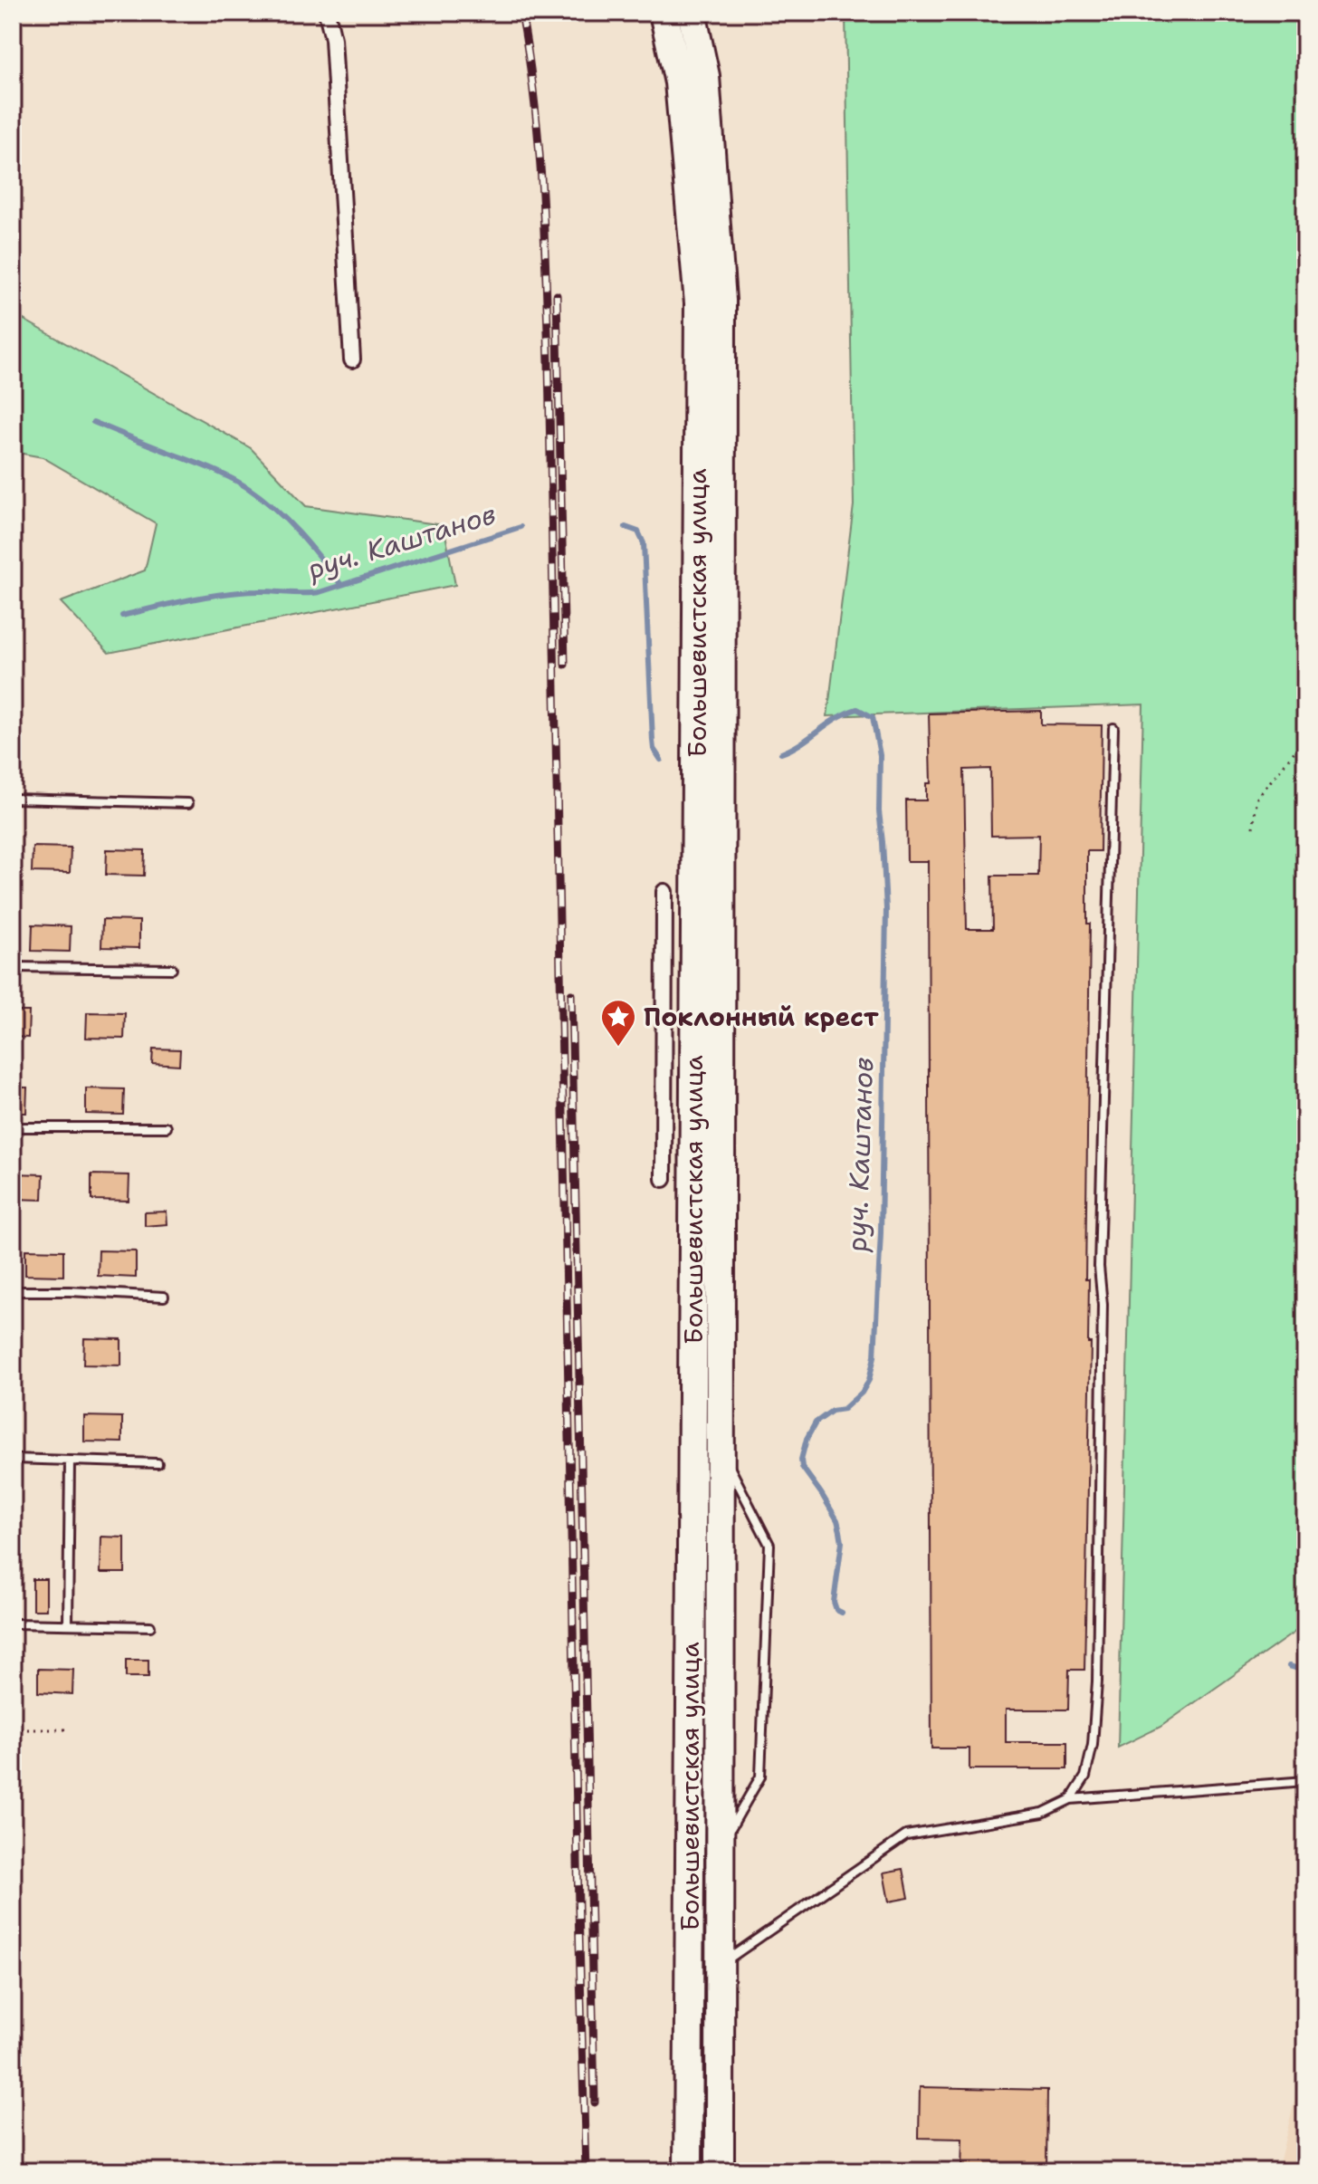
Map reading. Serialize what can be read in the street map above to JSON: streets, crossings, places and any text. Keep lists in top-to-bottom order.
{
  "streets": {
    "highway": ["Большевистская улица"]
  },
  "water": ["руч. Каштанов"],
  "places": {
    "place": ["Поклонный крест"]
  }
}
